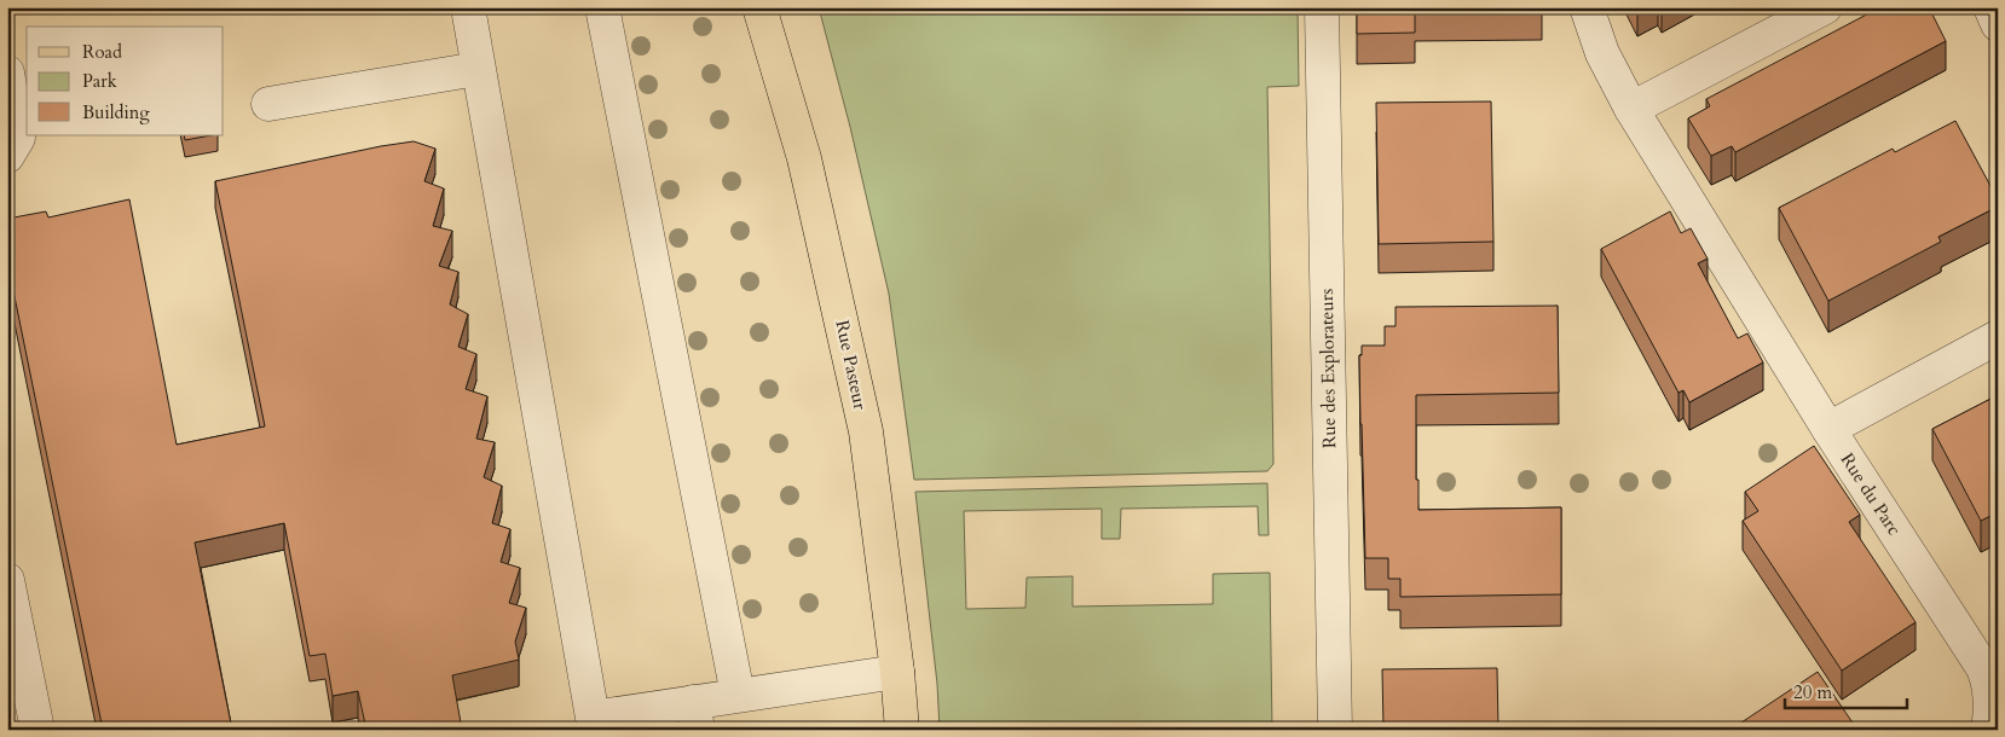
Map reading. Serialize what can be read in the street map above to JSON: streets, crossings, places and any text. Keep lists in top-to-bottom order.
{
  "streets": {
    "main road": ["Rue Pasteur"],
    "street": ["Rue des Explorateurs", "Rue du Parc"]
  },
  "legend": ["Road", "Park", "Building"],
  "scale_bar": "20 m"
}
